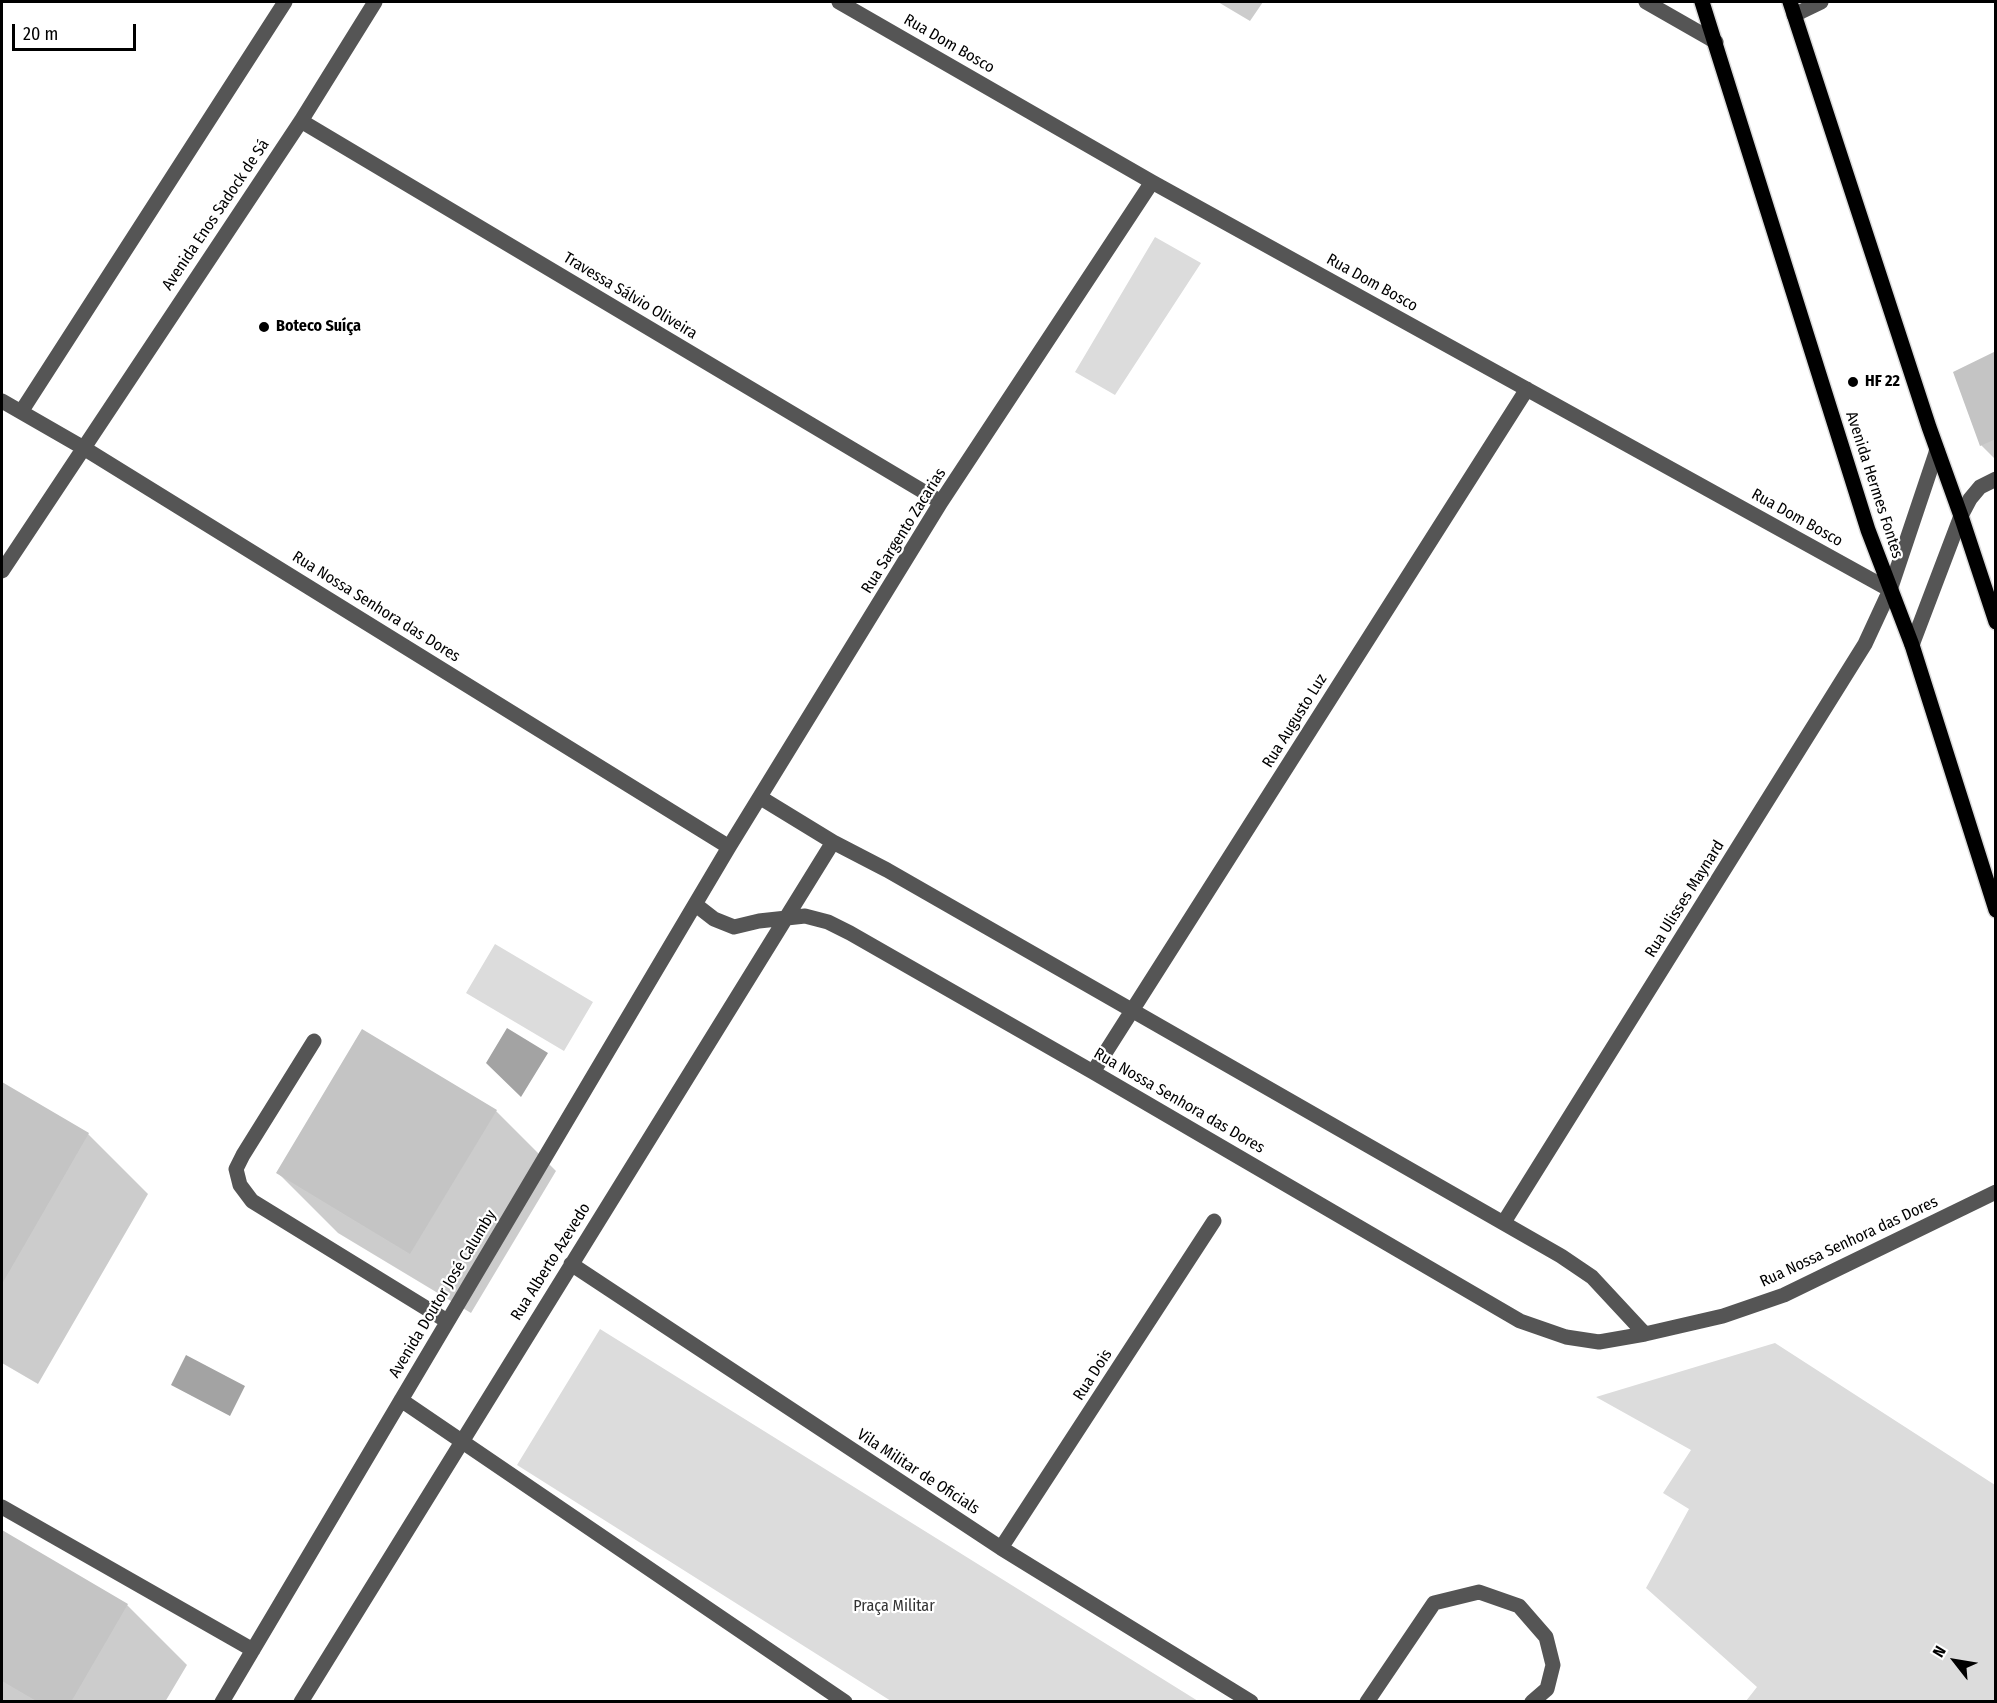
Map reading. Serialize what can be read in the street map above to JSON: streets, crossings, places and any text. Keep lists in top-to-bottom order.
{
  "streets": {
    "main road": ["Avenida Hermes Fontes"],
    "street": [
      "Rua Dom Bosco",
      "Avenida Enos Sadock de Sá",
      "Travessa Sálvio Oliveira",
      "Rua Sargento Zacarias",
      "Rua Nossa Senhora das Dores",
      "Rua Augusto Luz",
      "Rua Ulisses Maynard",
      "Rua Alberto Azevedo",
      "Avenida Doutor José Calumby",
      "Rua Dois",
      "Vila Militar de Oficials"
    ]
  },
  "crossings": [
    ["Rua Dom Bosco", "Avenida Hermes Fontes"],
    ["Rua Dom Bosco", "Rua Sargento Zacarias"],
    ["Rua Dom Bosco", "Rua Augusto Luz"],
    ["Rua Dom Bosco", "Rua Ulisses Maynard"],
    ["Avenida Enos Sadock de Sá", "Travessa Sálvio Oliveira"],
    ["Avenida Enos Sadock de Sá", "Rua Nossa Senhora das Dores"],
    ["Travessa Sálvio Oliveira", "Rua Sargento Zacarias"],
    ["Avenida Hermes Fontes", "Rua Ulisses Maynard"],
    ["Rua Sargento Zacarias", "Rua Nossa Senhora das Dores"],
    ["Rua Sargento Zacarias", "Avenida Doutor José Calumby"],
    ["Rua Nossa Senhora das Dores", "Rua Augusto Luz"],
    ["Rua Nossa Senhora das Dores", "Rua Alberto Azevedo"],
    ["Rua Nossa Senhora das Dores", "Avenida Doutor José Calumby"],
    ["Rua Alberto Azevedo", "Vila Militar de Oficials"],
    ["Rua Dois", "Vila Militar de Oficials"]
  ],
  "parks": ["Praça Militar"],
  "places": ["Boteco Suíça", "HF 22"],
  "scale_bar": "20 m",
  "north": "top left"
}
